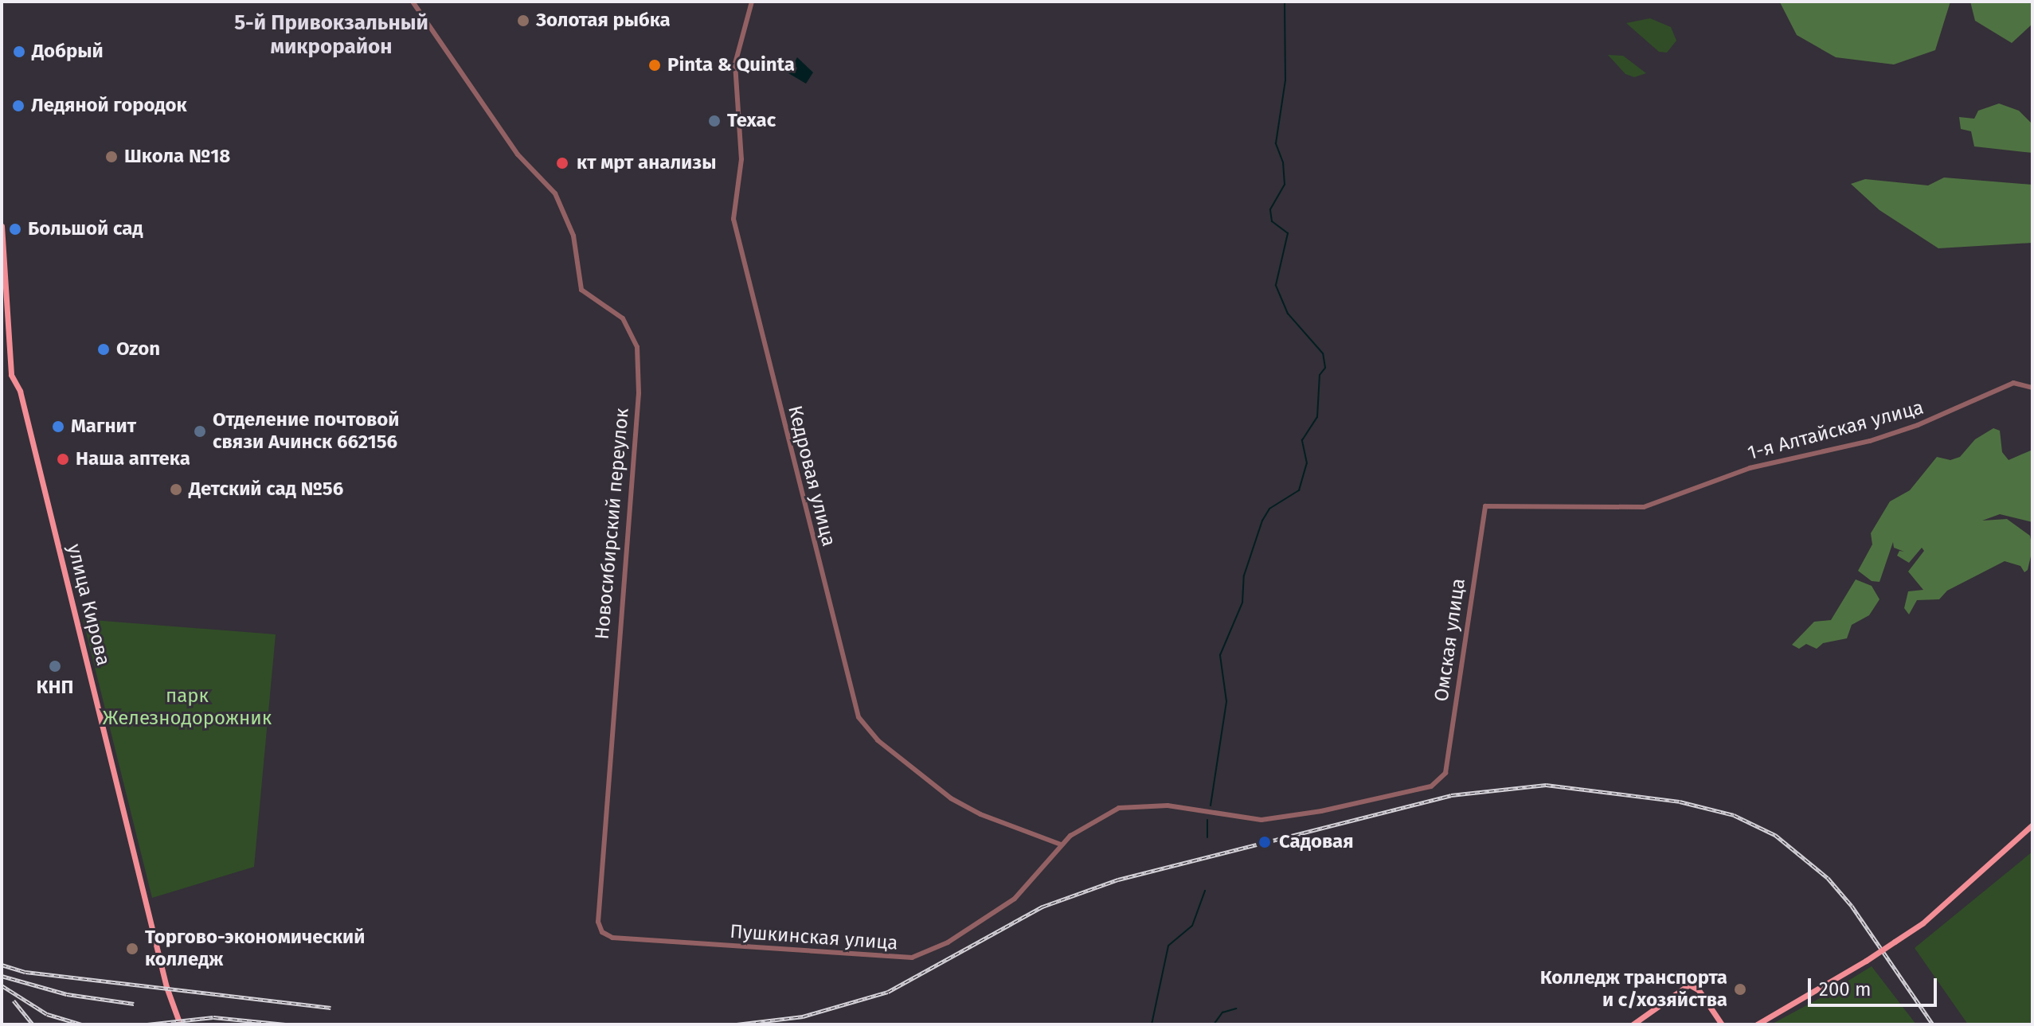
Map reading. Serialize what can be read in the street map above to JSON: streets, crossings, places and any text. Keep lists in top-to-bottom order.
{
  "streets": {
    "main road": ["улица Кирова"],
    "street": [
      "1-я Алтайская улица",
      "Кедровая улица",
      "Новосибирский переулок",
      "Омская улица",
      "Пушкинская улица"
    ]
  },
  "crossings": [
    ["1-я Алтайская улица", "Омская улица"],
    ["Кедровая улица", "Пушкинская улица"],
    ["Новосибирский переулок", "Пушкинская улица"],
    ["Омская улица", "Пушкинская улица"]
  ],
  "districts": ["5-й Привокзальный микрорайон"],
  "parks": ["парк Железнодорожник"],
  "places": [
    "Золотая рыбка",
    "Добрый",
    "Pinta & Quinta",
    "Ледяной городок",
    "Техас",
    "Школа №18",
    "кт мрт анализы",
    "Большой сад",
    "Ozon",
    "Магнит",
    "Отделение почтовой связи Ачинск 662156",
    "Наша аптека",
    "Детский сад №56",
    "КНП",
    "Садовая",
    "Торгово-экономический колледж",
    "Колледж транспорта и с/хозяйства"
  ],
  "scale_bar": "200 m"
}
